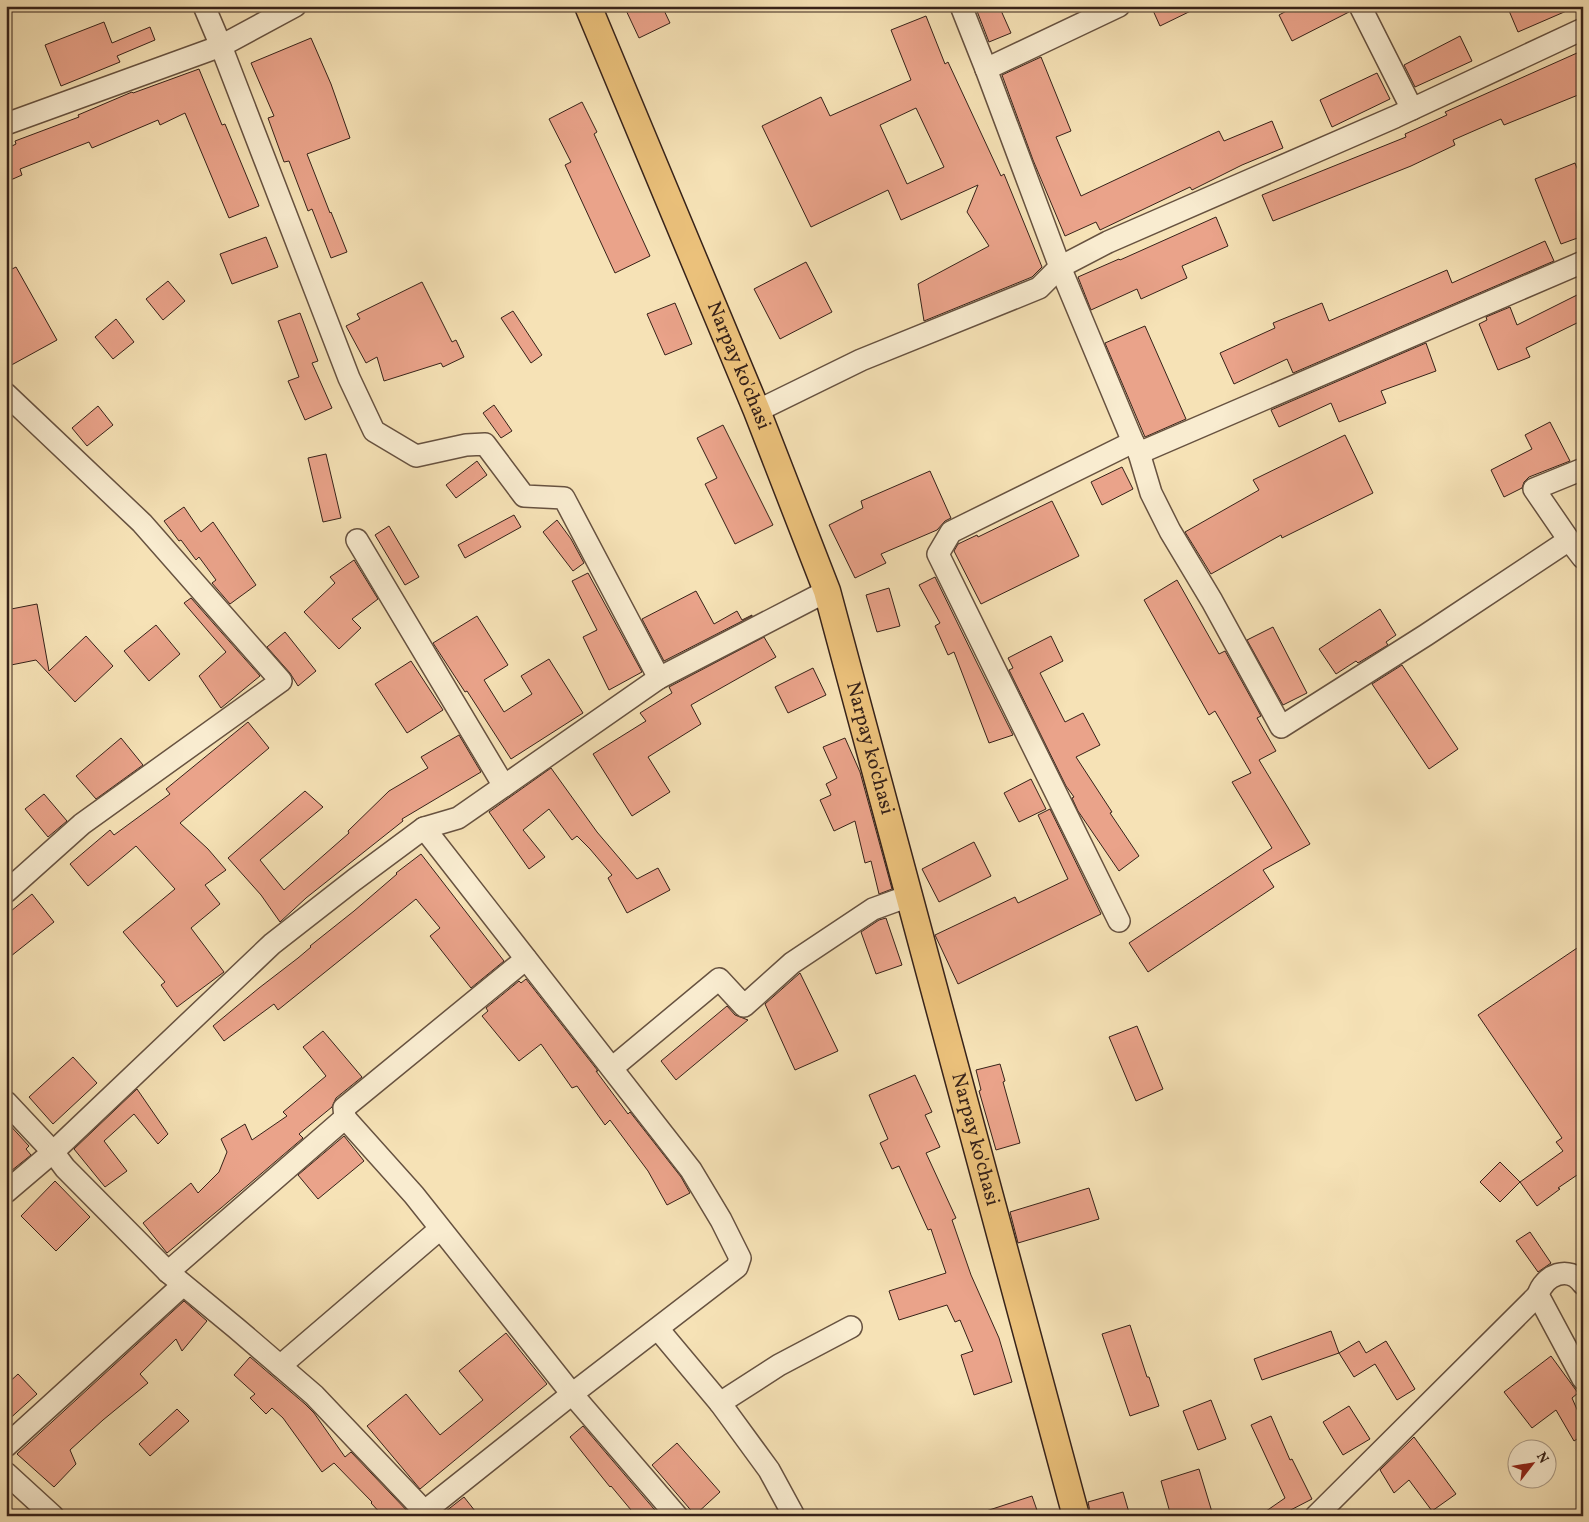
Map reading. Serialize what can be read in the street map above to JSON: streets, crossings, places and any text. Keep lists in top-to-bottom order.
{
  "streets": {
    "main road": ["Narpay ko'chasi"]
  },
  "north": "top right"
}
